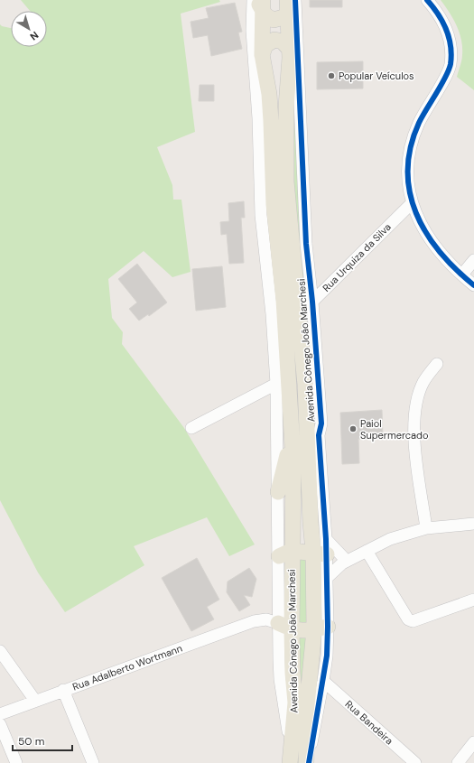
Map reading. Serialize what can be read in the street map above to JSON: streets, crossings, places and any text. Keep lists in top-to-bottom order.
{
  "streets": {
    "main road": ["Avenida Cônego João Marchesi"],
    "street": ["Rua Urquiza da Silva", "Rua Adalberto Wortmann", "Rua Bandeira"]
  },
  "crossings": [
    ["Rua Urquiza da Silva", "Avenida Cônego João Marchesi"],
    ["Avenida Cônego João Marchesi", "Rua Adalberto Wortmann"],
    ["Avenida Cônego João Marchesi", "Rua Bandeira"]
  ],
  "places": ["Popular Veículos", "Paiol Supermercado"],
  "scale_bar": "50 m",
  "north": "bottom right"
}
